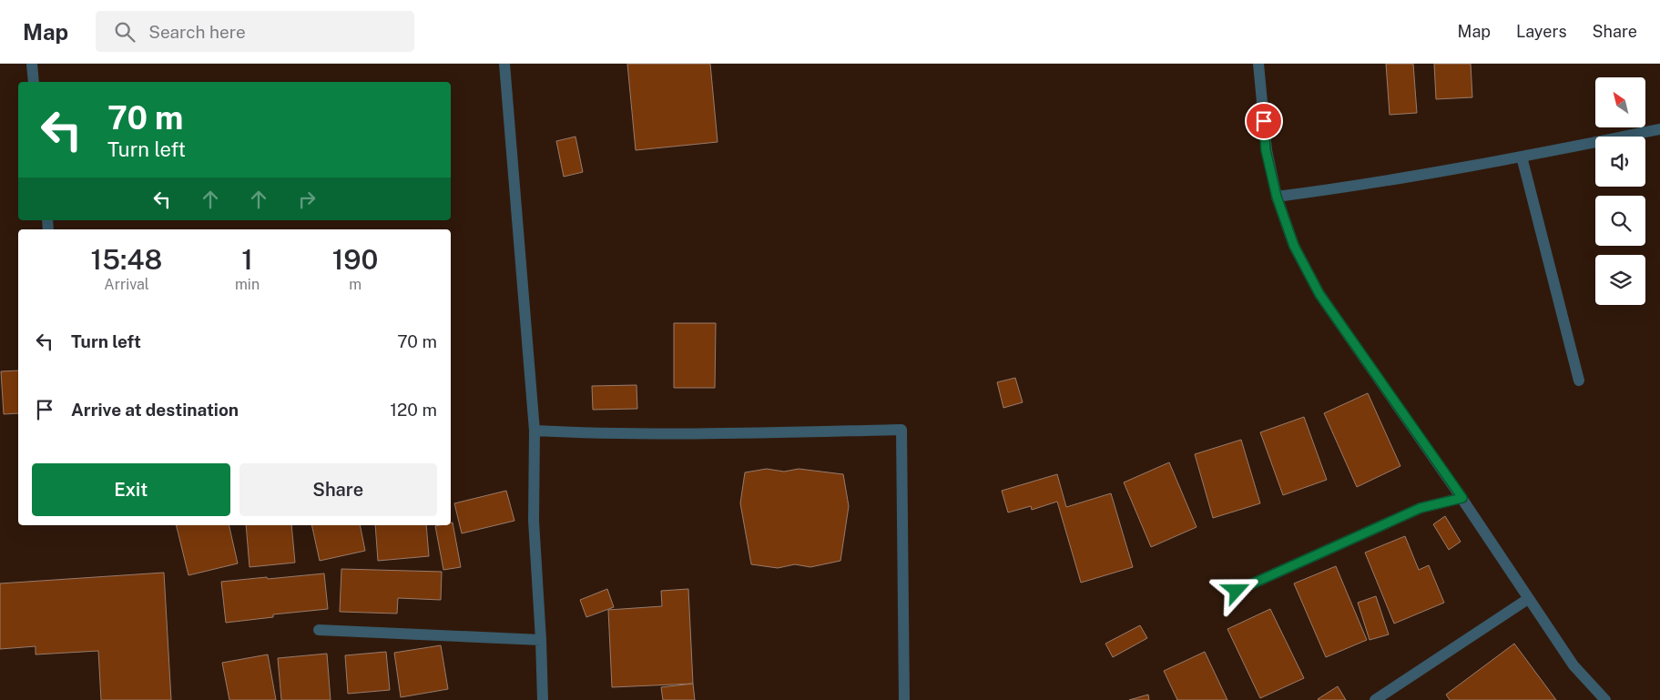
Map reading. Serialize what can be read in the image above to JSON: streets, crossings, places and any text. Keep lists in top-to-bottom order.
{
  "north": "top left",
  "page": {
    "header": "Map",
    "search": "Search here",
    "nav": ["Map", "Layers", "Share"],
    "turn": ["70 m", "Turn left"],
    "eta": [
      "15:48",
      "Arrival",
      "1",
      "min",
      "190",
      "m"
    ],
    "list": [
      {
        "name": "Turn left",
        "value": "70 m"
      },
      {
        "name": "Arrive at destination",
        "value": "120 m"
      }
    ],
    "buttons": ["Exit", "Share"]
  }
}
